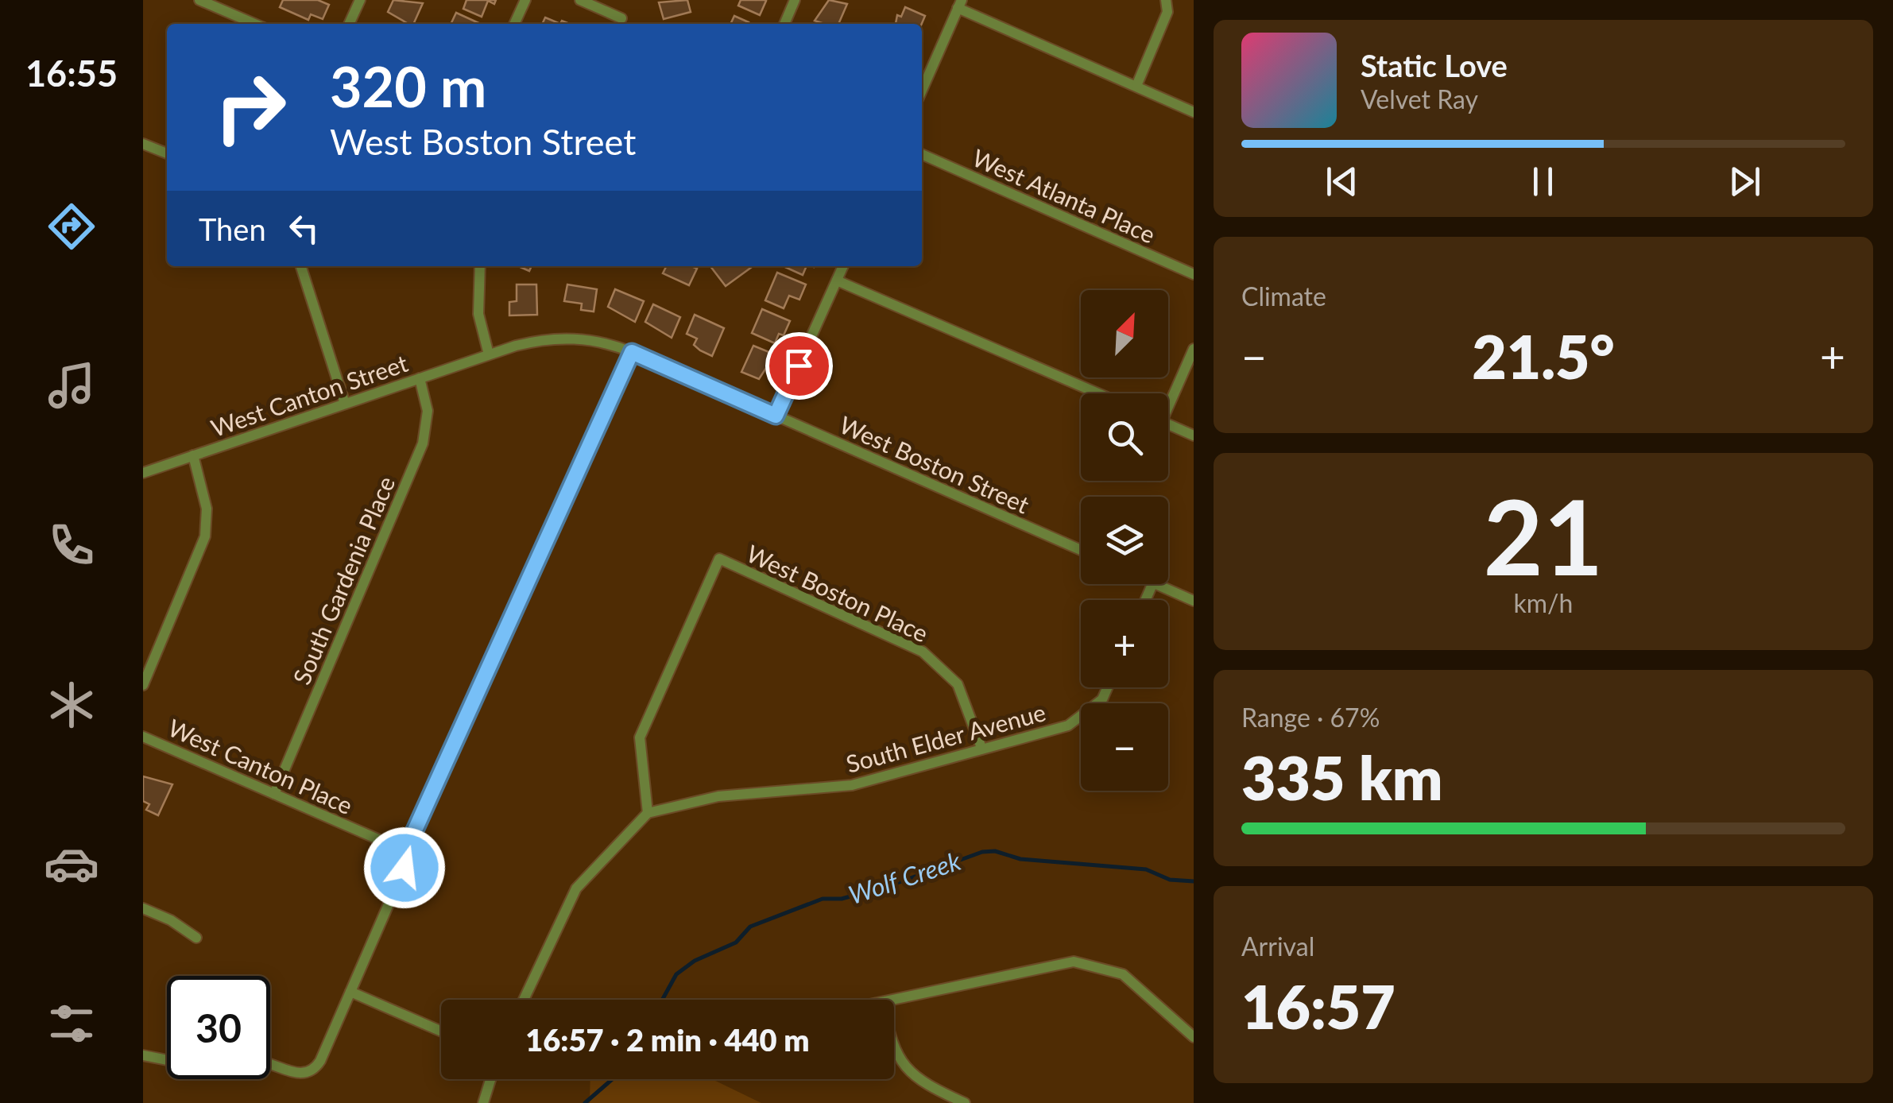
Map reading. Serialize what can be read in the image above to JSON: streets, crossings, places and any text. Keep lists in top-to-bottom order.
{
  "streets": {
    "street": [
      "West Atlanta Place",
      "West Canton Street",
      "West Boston Street",
      "South Gardenia Place",
      "West Boston Place",
      "South Elder Avenue",
      "West Canton Place"
    ]
  },
  "crossings": [
    ["West Canton Street", "West Boston Street"],
    ["West Canton Street", "South Gardenia Place"],
    ["South Gardenia Place", "West Canton Place"],
    ["West Boston Place", "South Elder Avenue"]
  ],
  "water": ["Wolf Creek"],
  "north": "top right",
  "page": {
    "tabs": "16:55",
    "turn": ["320 m", "West Boston Street"],
    "song": ["Static Love", "Velvet Ray"],
    "then": "Then",
    "tile": [
      "Climate",
      ["21", "km/h"],
      ["Range · 67%", "335 km"],
      ["Arrival", "16:57"]
    ],
    "map_buttons": ["+", "−"],
    "heat": ["−", "21.5°", "+"],
    "limit": "30",
    "trip": "16:57 · 2 min · 440 m"
  }
}
